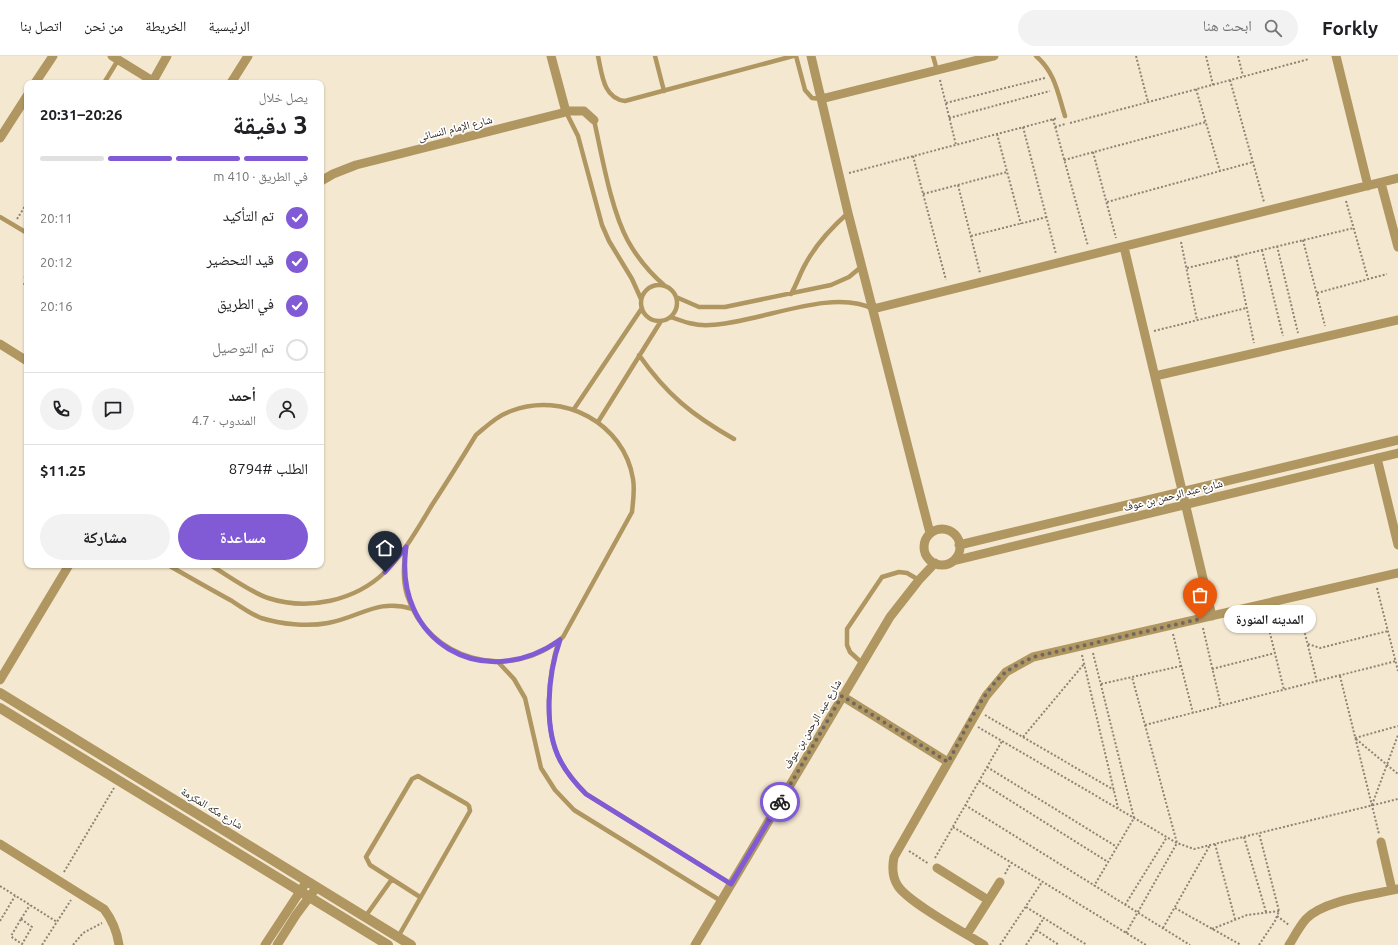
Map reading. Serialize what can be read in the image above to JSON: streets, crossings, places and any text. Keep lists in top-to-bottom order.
{
  "streets": {
    "street": ["شارع الإمام النسائى", "شارع عبد الرحمن بن عوف", "شارع مكه المكرمة"]
  },
  "places": ["المدينه المنورة"],
  "page": {
    "header": "Forkly",
    "search": "ابحث هنا",
    "nav": [
      "الرئيسية",
      "الخريطة",
      "من نحن",
      "اتصل بنا"
    ],
    "heading": ["3 دقيقة", "يصل خلال", "20:26–20:31"],
    "panel": [
      "أحمد",
      "المندوب · 4.7",
      "الطلب #8794",
      "$11.25"
    ],
    "bar": "في الطريق · 410 m",
    "list": [
      ["تم التأكيد", "20:11"],
      ["قيد التحضير", "20:12"],
      ["في الطريق", "20:16"],
      "تم التوصيل"
    ],
    "buttons": ["مساعدة", "مشاركة"],
    "bubble": "المدينه المنورة"
  }
}
